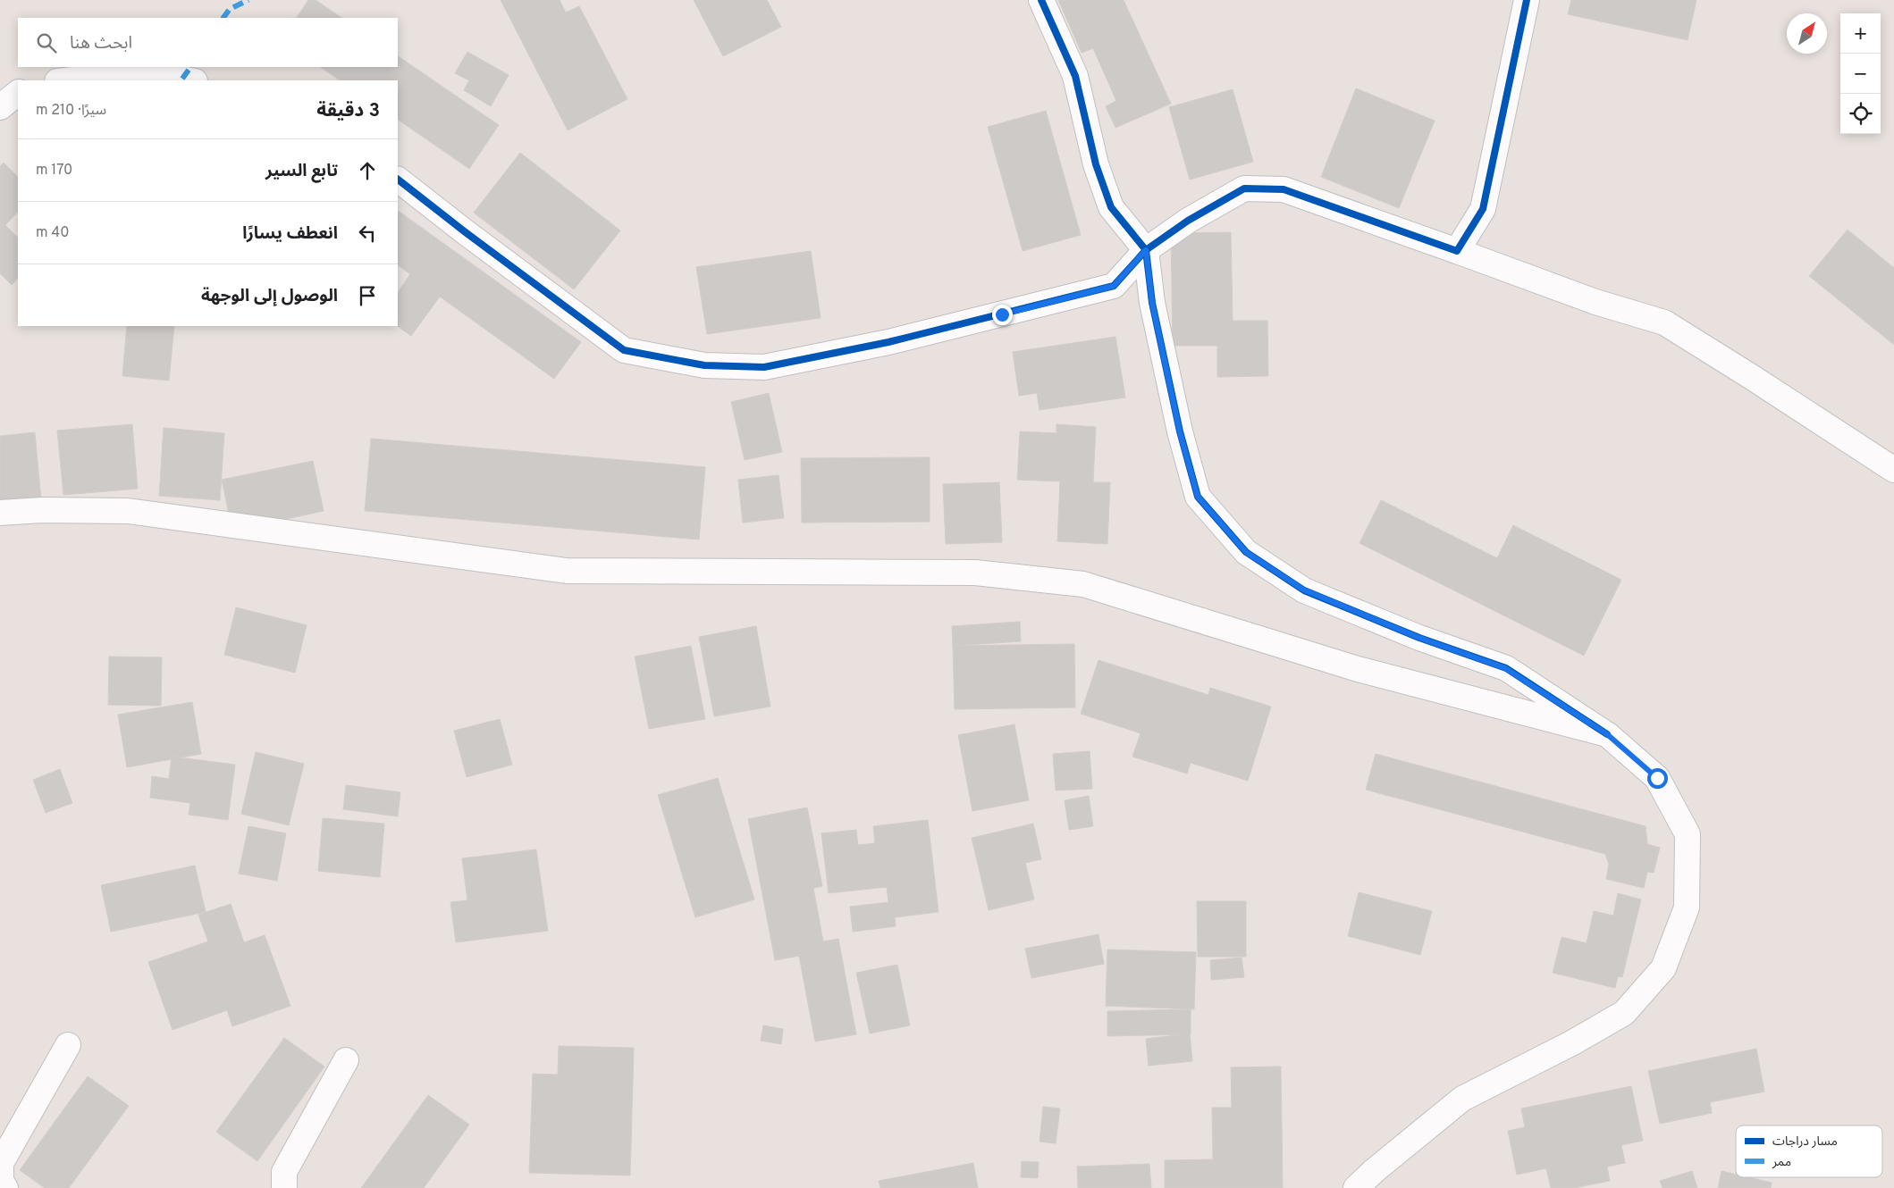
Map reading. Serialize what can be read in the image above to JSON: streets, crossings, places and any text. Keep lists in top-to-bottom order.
{
  "legend": ["مسار دراجات", "ممر"],
  "north": "top right",
  "page": {
    "map_buttons": ["+", "−"],
    "search": "ابحث هنا",
    "heading": ["3 دقيقة", "سيرًا · 210 m"],
    "list": [
      ["تابع السير", "170 m"],
      ["انعطف يسارًا", "40 m"],
      "الوصول إلى الوجهة"
    ]
  }
}
